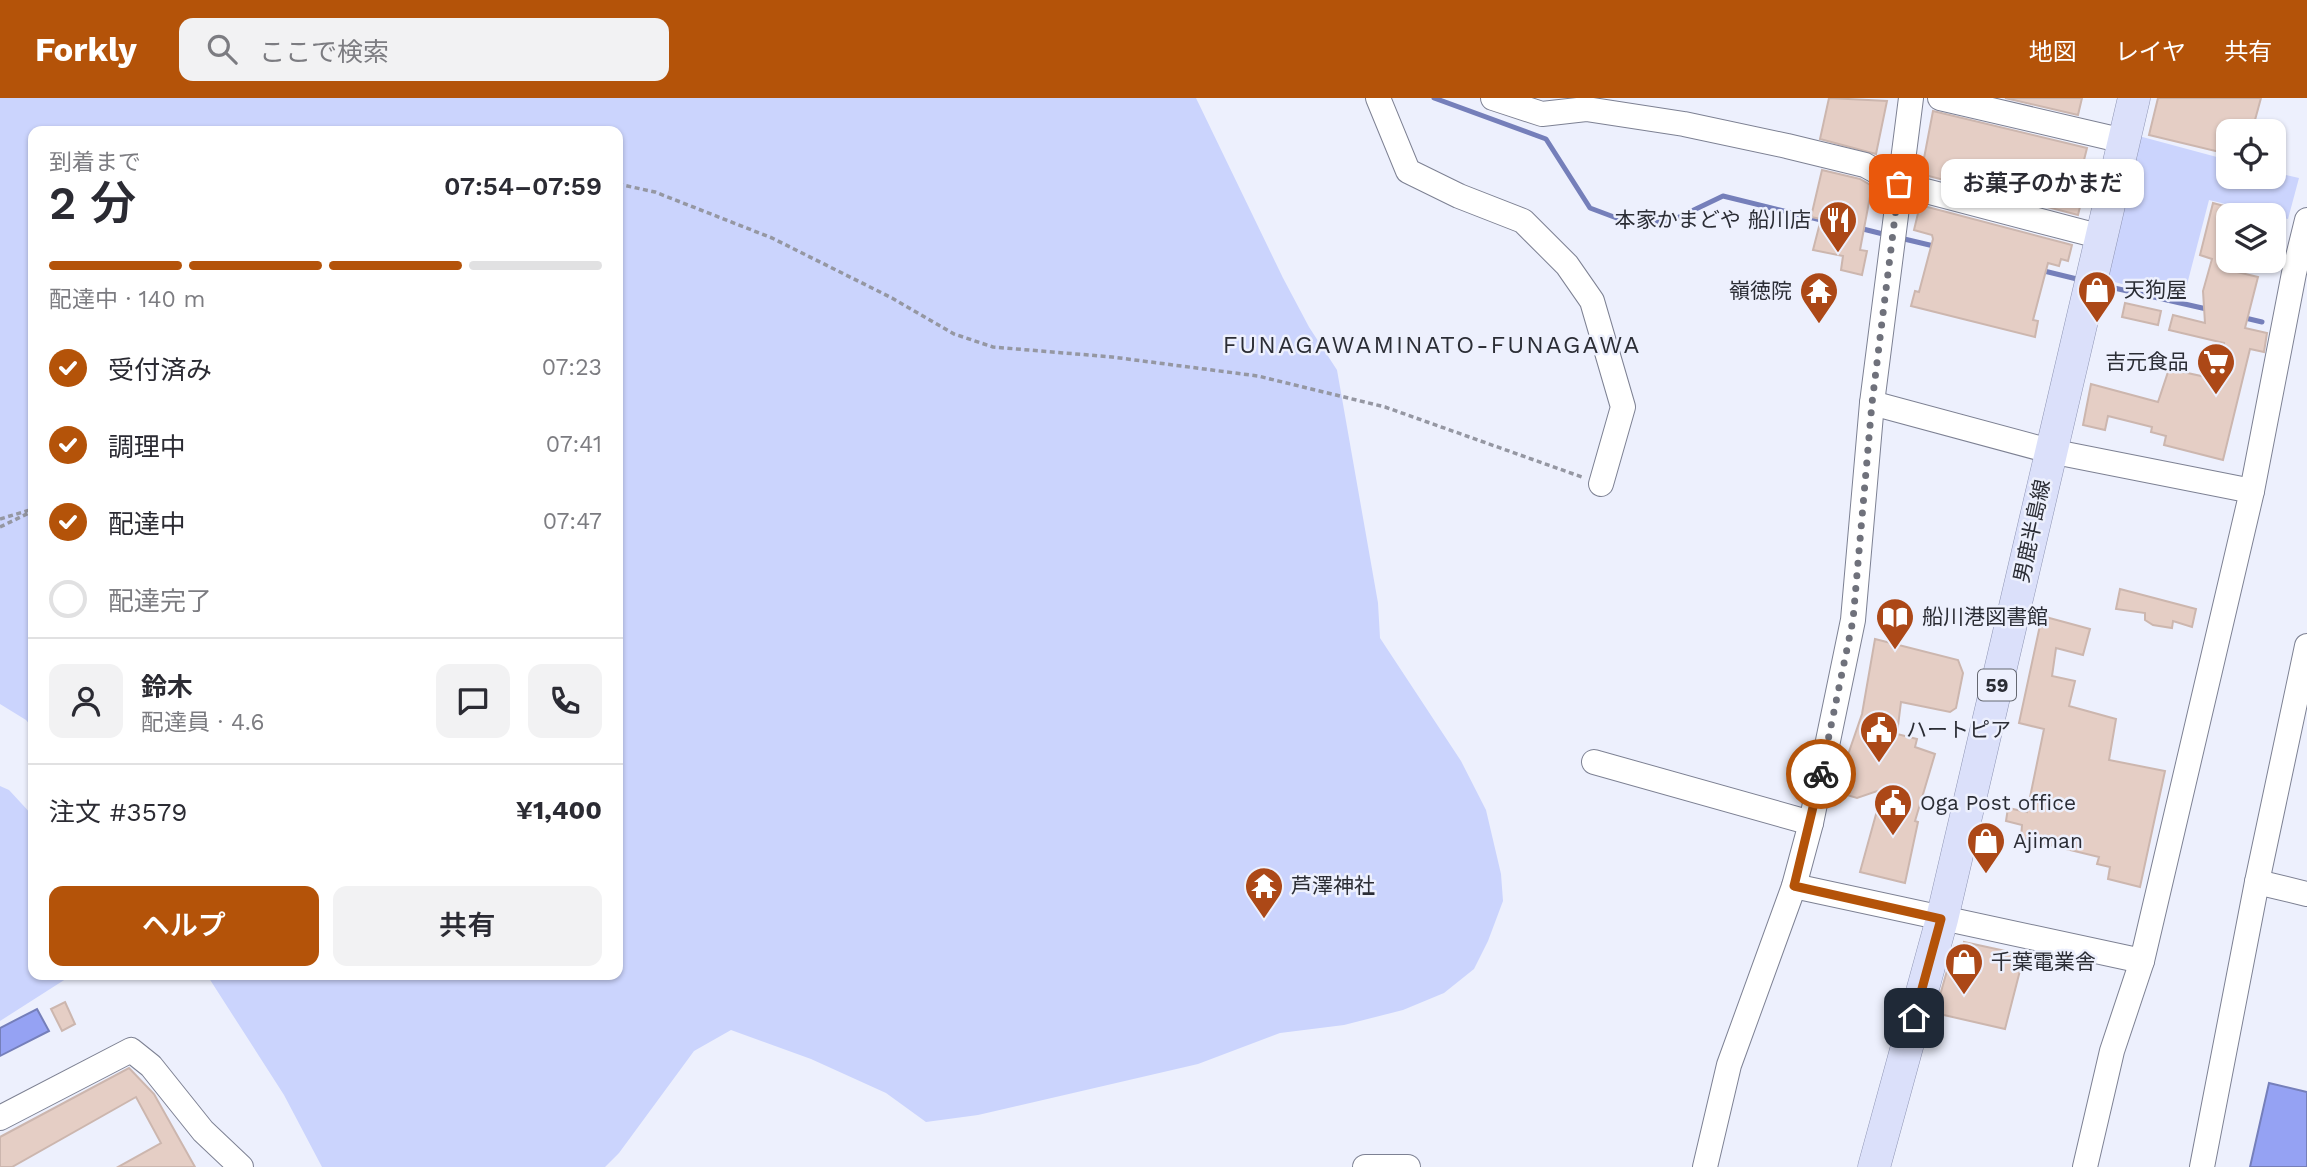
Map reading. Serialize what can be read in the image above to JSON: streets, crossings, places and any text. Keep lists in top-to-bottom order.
{
  "streets": {
    "main road": ["男鹿半島線", "59"]
  },
  "districts": ["FUNAGAWAMINATO-FUNAGAWA"],
  "places": {
    "other": ["お菓子のかまだ"],
    "restaurant": ["本家かまどや 船川店"],
    "shop": ["天狗屋", "Ajiman", "千葉電業舎"],
    "temple": ["嶺徳院", "芦澤神社"],
    "supermarket": ["吉元食品"],
    "library": ["船川港図書館"],
    "public building": ["ハートピア", "Oga Post office"]
  },
  "page": {
    "header": "Forkly",
    "search": "ここで検索",
    "nav": ["地図", "レイヤ", "共有"],
    "heading": ["2 分", "到着まで", "07:54–07:59"],
    "panel": [
      "鈴木",
      "配達員 · 4.6",
      "注文 #3579",
      "¥1,400"
    ],
    "bubble": "お菓子のかまだ",
    "bar": "配達中 · 140 m",
    "list": [
      ["受付済み", "07:23"],
      ["調理中", "07:41"],
      ["配達中", "07:47"],
      "配達完了"
    ],
    "buttons": ["ヘルプ", "共有"]
  }
}
